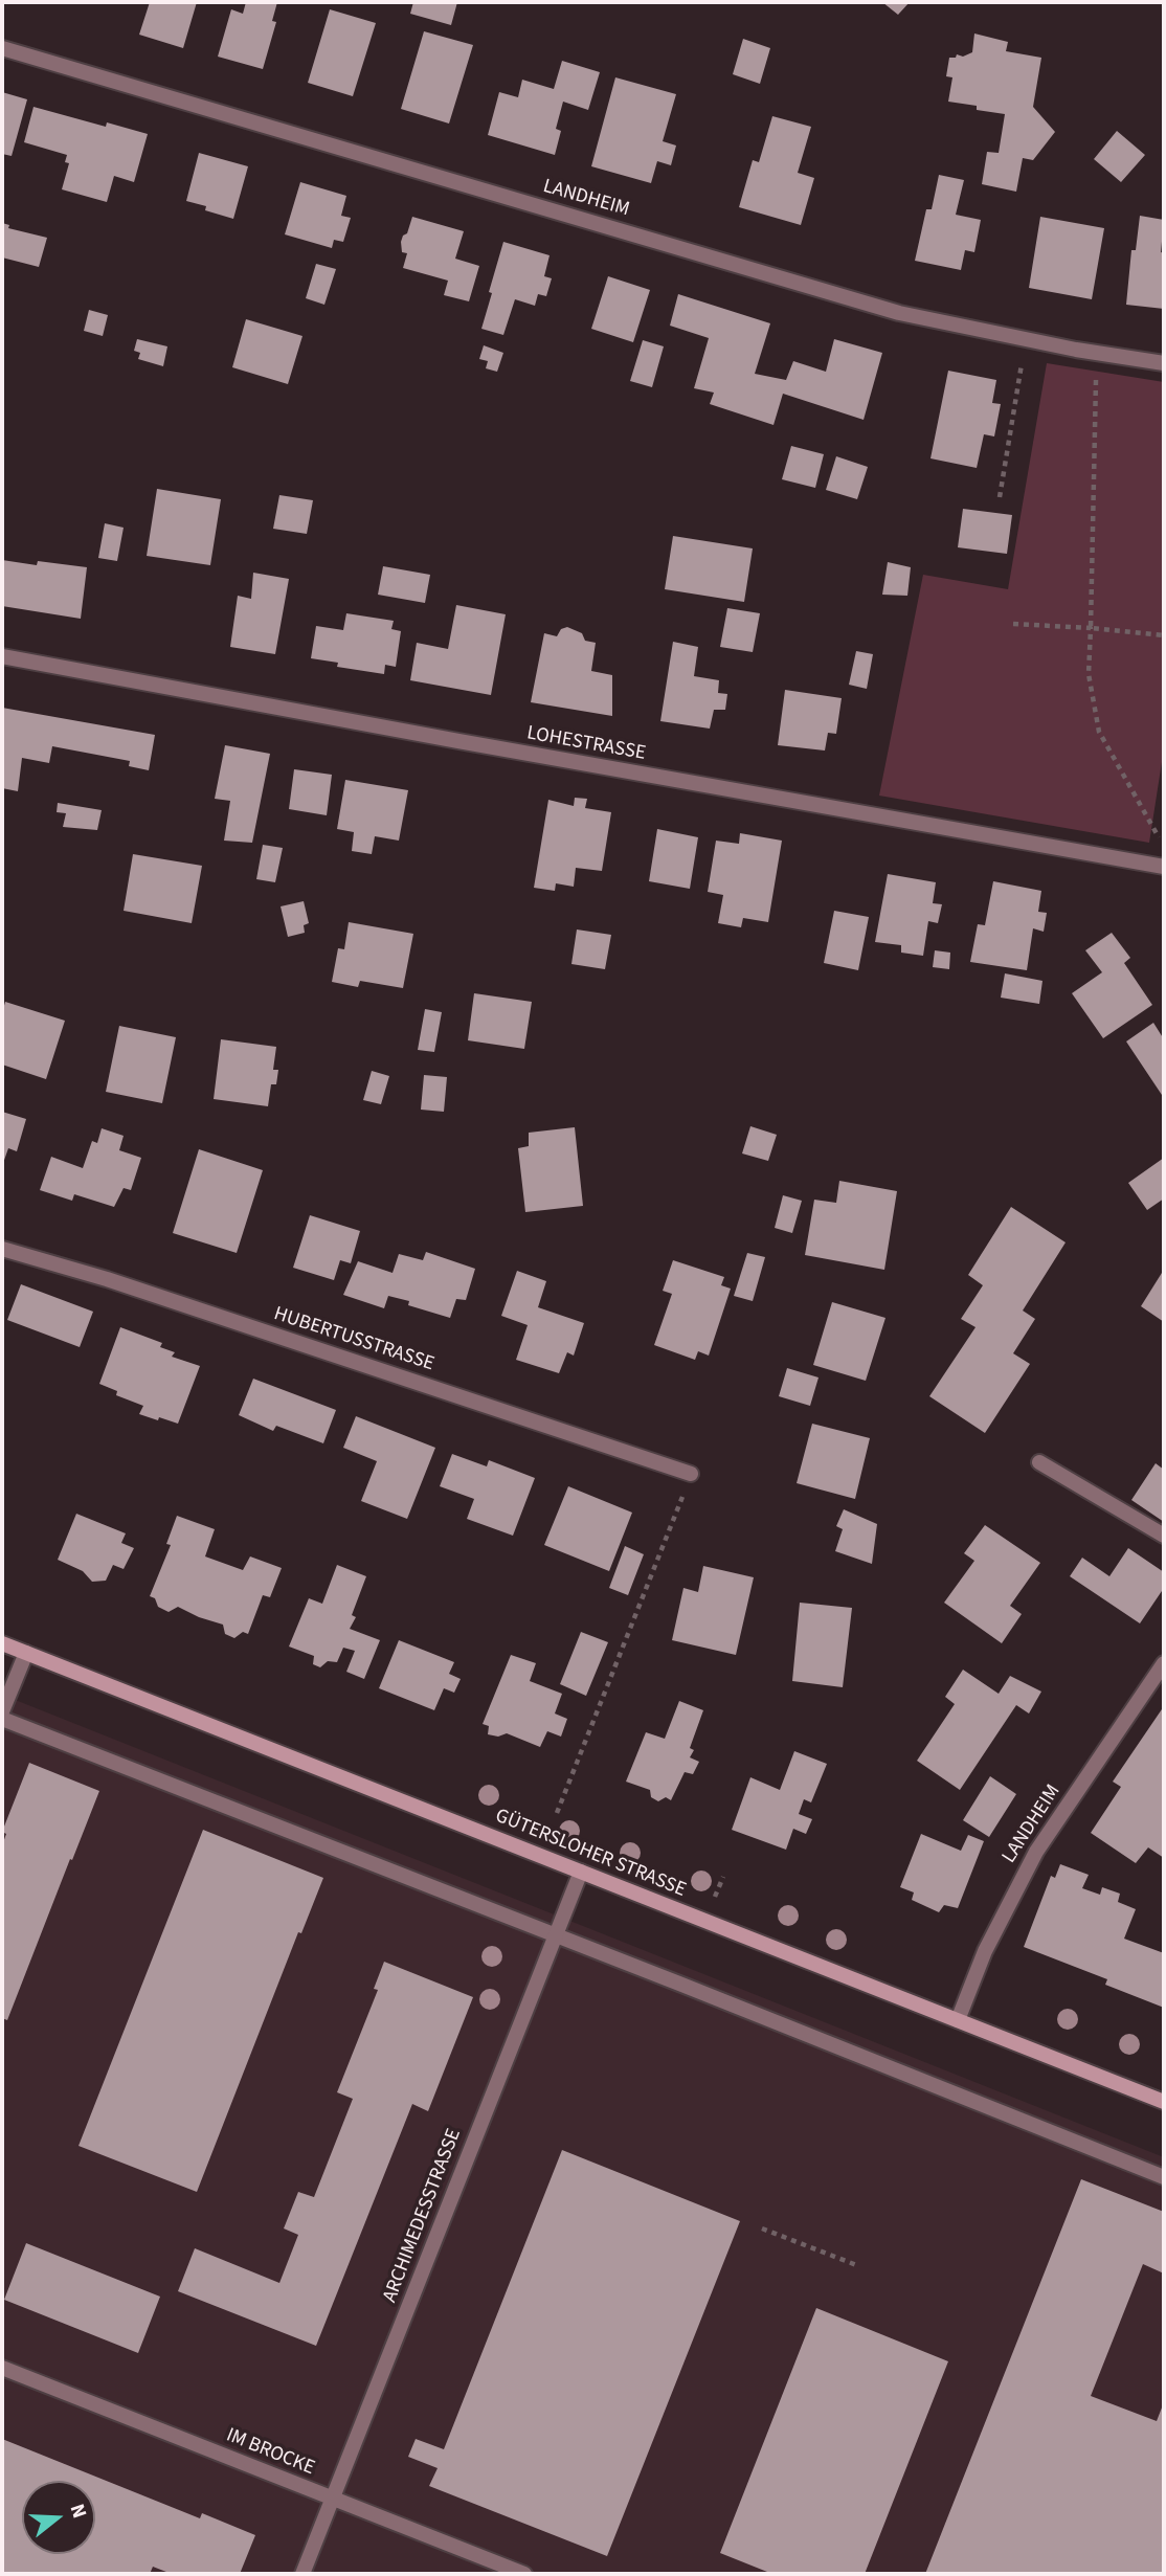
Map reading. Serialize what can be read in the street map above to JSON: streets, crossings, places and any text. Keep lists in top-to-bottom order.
{
  "streets": {
    "street": [
      "LANDHEIM",
      "LOHESTRASSE",
      "HUBERTUSSTRASSE",
      "GÜTERSLOHER STRASSE",
      "ARCHIMEDESSTRASSE",
      "IM BROCKE"
    ]
  },
  "crossings": [
    ["LANDHEIM", "GÜTERSLOHER STRASSE"],
    ["GÜTERSLOHER STRASSE", "ARCHIMEDESSTRASSE"],
    ["ARCHIMEDESSTRASSE", "IM BROCKE"]
  ],
  "north": "right"
}
